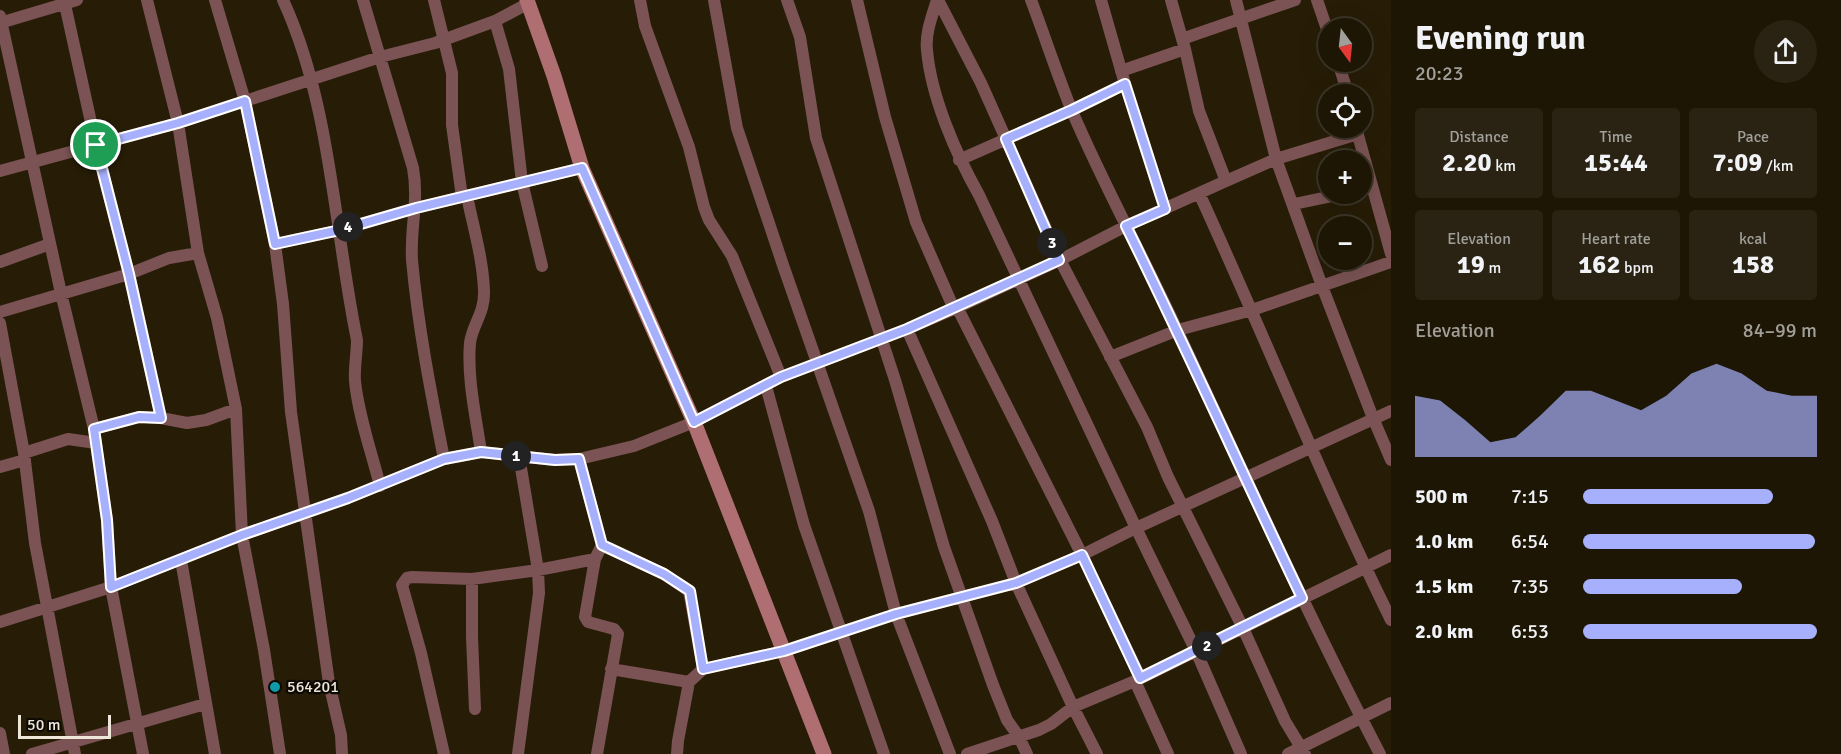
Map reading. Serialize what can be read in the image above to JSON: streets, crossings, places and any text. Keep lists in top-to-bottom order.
{
  "places": ["564201"],
  "scale_bar": "50 m",
  "north": "bottom",
  "page": {
    "heading": ["Evening run", "20:23"],
    "map_buttons": ["+", "−"],
    "stats": [
      ["Distance", "2.20 km"],
      ["Time", "15:44"],
      ["Pace", "7:09 /km"],
      ["Elevation", "19 m"],
      ["Heart rate", "162 bpm"],
      ["kcal", "158"]
    ],
    "pins": [
      "4",
      "3",
      "1",
      "2"
    ],
    "chart": ["Elevation", "84–99 m"],
    "list": [
      {
        "name": "500 m",
        "note": "7:15"
      },
      {
        "name": "1.0 km",
        "note": "6:54"
      },
      {
        "name": "1.5 km",
        "note": "7:35"
      },
      {
        "name": "2.0 km",
        "note": "6:53"
      }
    ],
    "scale": "50 m"
  }
}
